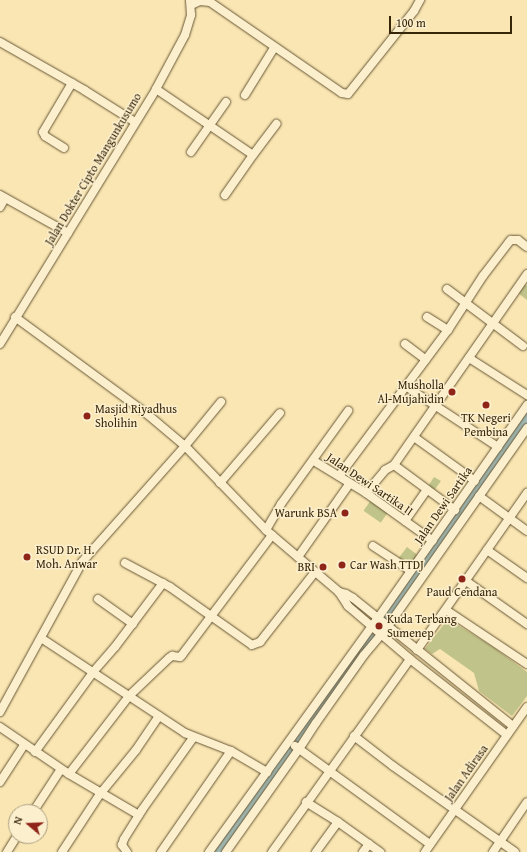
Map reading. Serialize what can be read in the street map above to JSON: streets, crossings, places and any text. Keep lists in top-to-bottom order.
{
  "streets": {
    "street": [
      "Jalan Dokter Cipto Mangunkusumo",
      "Jalan Dewi Sartika II",
      "Jalan Dewi Sartika",
      "Jalan Adirasa"
    ]
  },
  "crossings": [
    ["Jalan Dewi Sartika II", "Jalan Dewi Sartika"]
  ],
  "places": [
    "Musholla Al-Mujahidin",
    "TK Negeri Pembina",
    "Masjid Riyadhus Sholihin",
    "Warunk BSA",
    "RSUD Dr. H. Moh. Anwar",
    "Car Wash TTDJ",
    "BRI",
    "Paud Cendana",
    "Kuda Terbang Sumenep"
  ],
  "scale_bar": "100 m",
  "north": "left"
}
